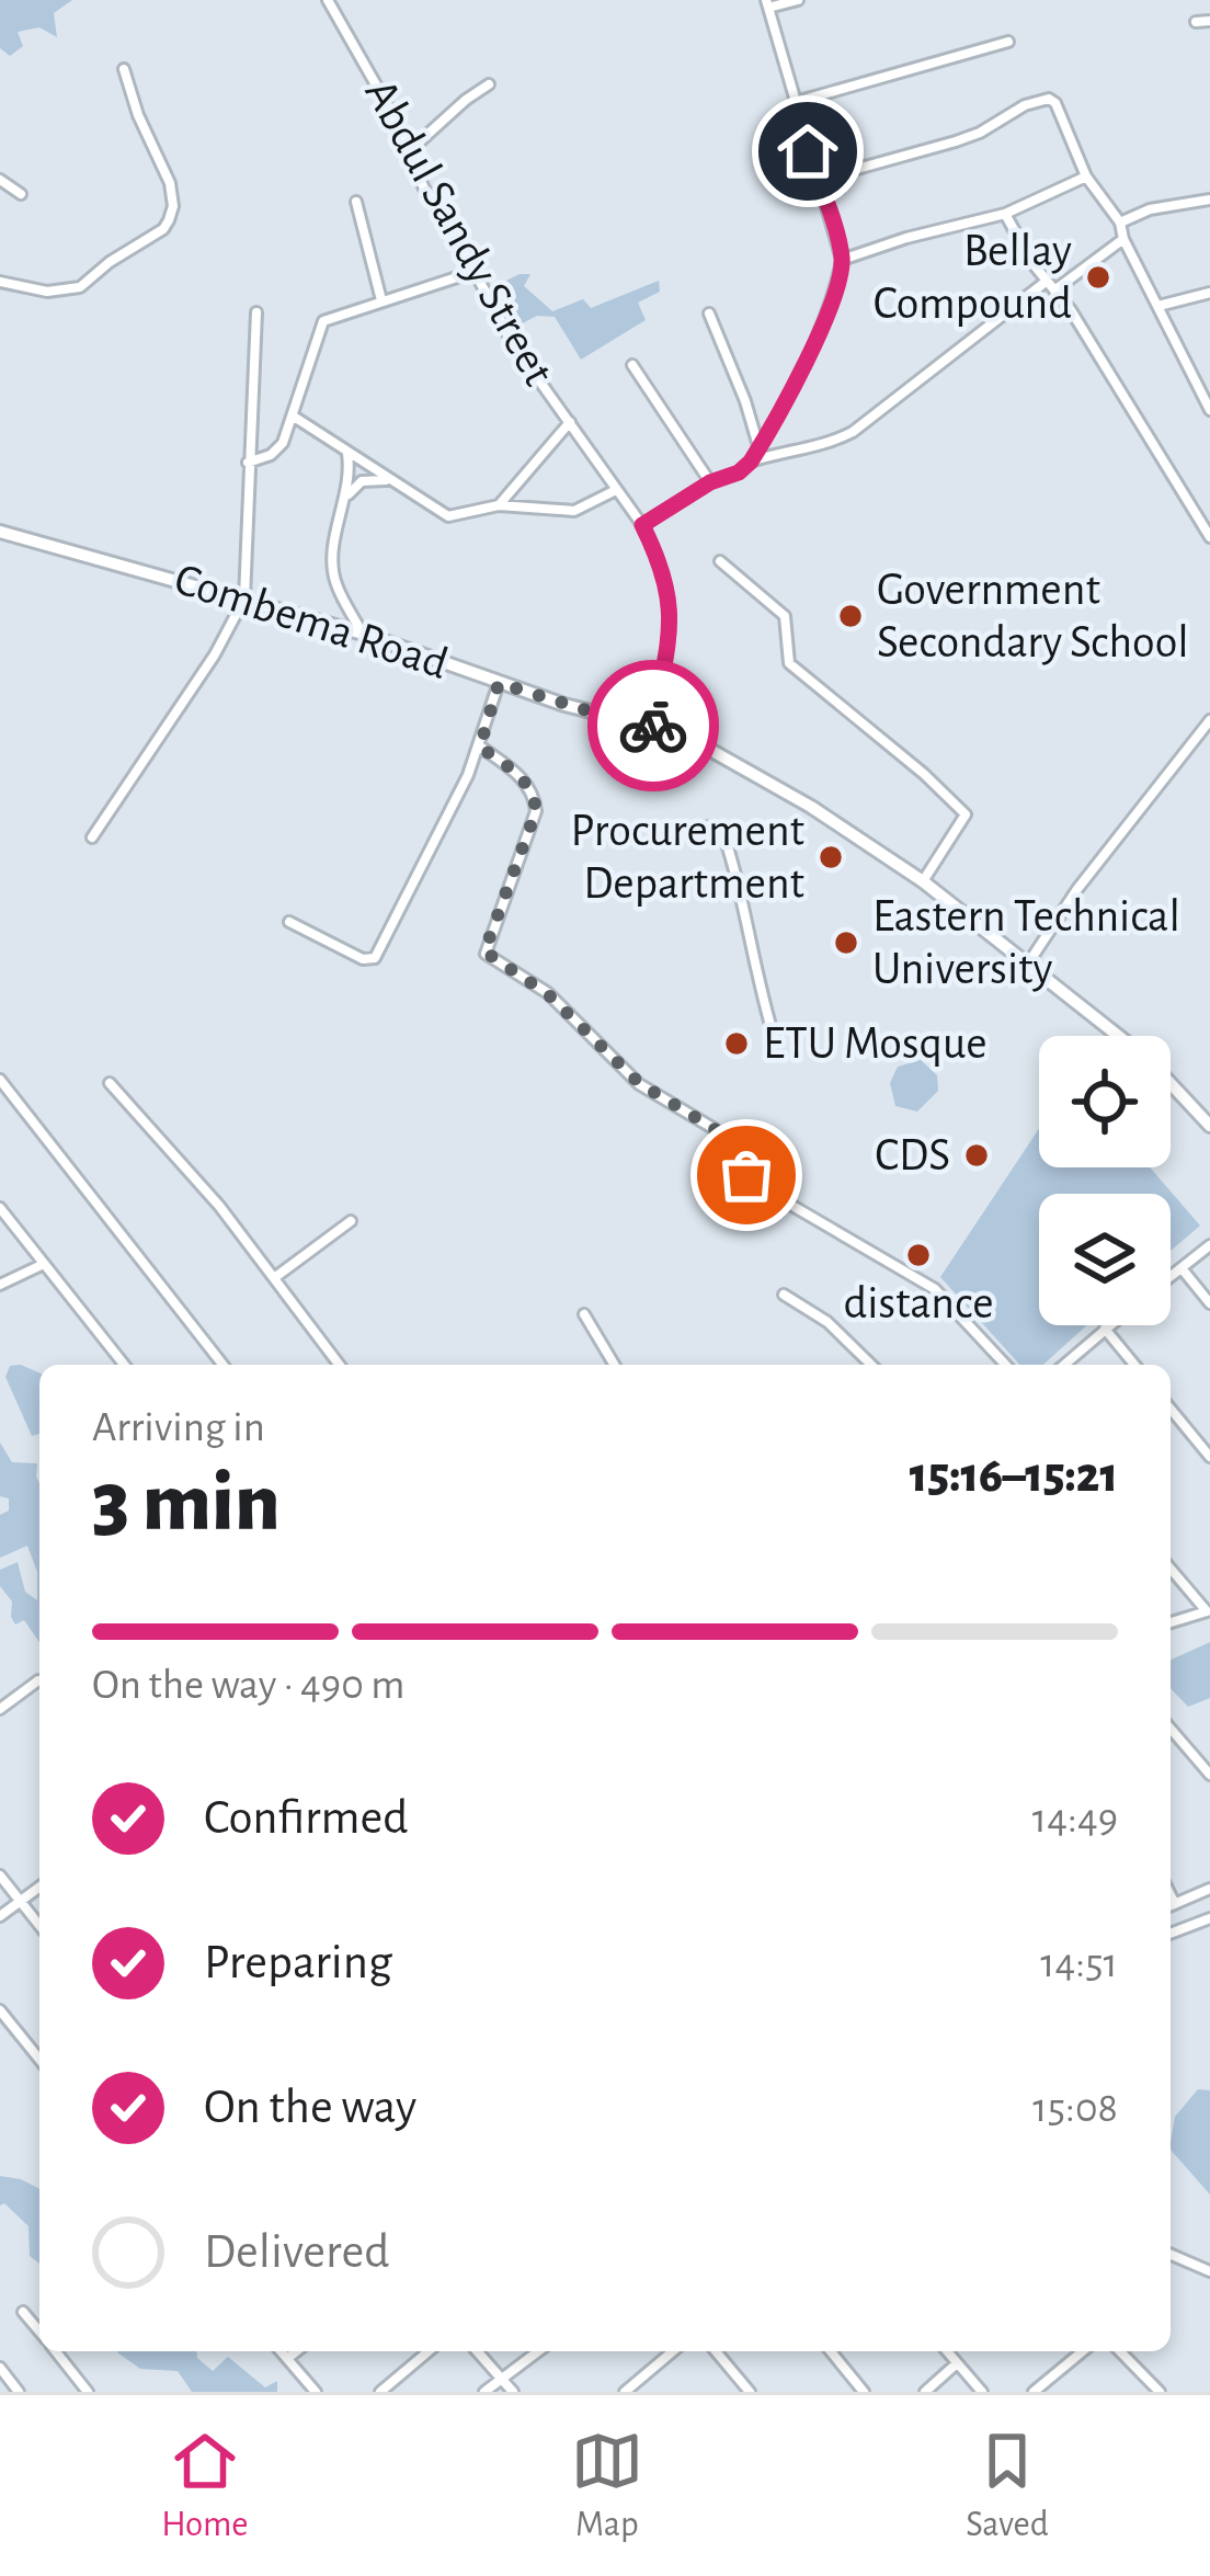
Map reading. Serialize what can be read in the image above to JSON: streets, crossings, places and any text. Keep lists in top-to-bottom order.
{
  "streets": {
    "street": ["Abdul Sandy Street", "Combema Road"]
  },
  "crossings": [
    ["Abdul Sandy Street", "Combema Road"]
  ],
  "places": [
    "Bellay Compound",
    "Government Secondary School",
    "Procurement Department",
    "Eastern Technical University",
    "ETU Mosque",
    "CDS",
    "distance"
  ],
  "page": {
    "heading": ["3 min", "Arriving in", "15:16–15:21"],
    "bar": "On the way · 490 m",
    "list": [
      ["Confirmed", "14:49"],
      ["Preparing", "14:51"],
      ["On the way", "15:08"],
      "Delivered"
    ],
    "tabs": ["Home", "Map", "Saved"]
  }
}
